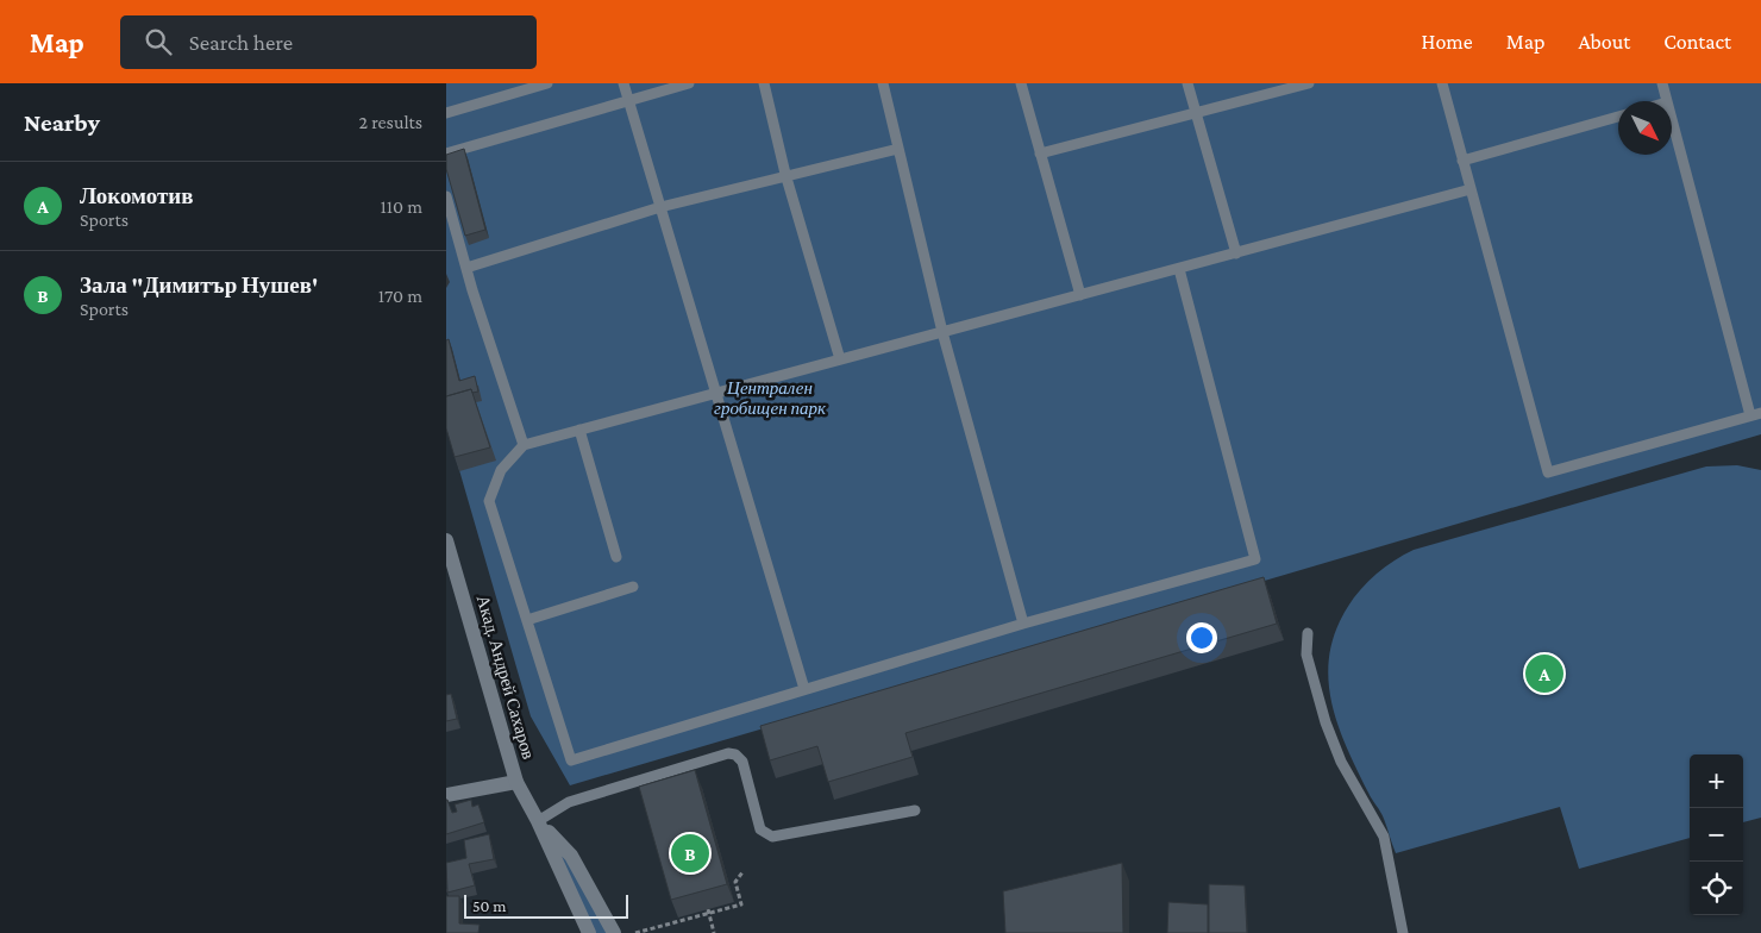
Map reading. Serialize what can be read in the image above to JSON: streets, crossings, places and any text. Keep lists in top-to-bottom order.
{
  "streets": {
    "street": ["Акад. Андрей Сахаров"]
  },
  "parks": ["Централен гробищен парк"],
  "scale_bar": "50 m",
  "north": "bottom right",
  "page": {
    "header": "Map",
    "search": "Search here",
    "nav": [
      "Home",
      "Map",
      "About",
      "Contact"
    ],
    "heading": ["Nearby", "2 results"],
    "list": [
      {
        "mark": "A",
        "name": "Локомотив",
        "note": "Sports",
        "value": "110 m"
      },
      {
        "mark": "B",
        "name": "Зала \"Димитър Нушев'",
        "note": "Sports",
        "value": "170 m"
      }
    ],
    "pins": ["A", "B"],
    "map_buttons": ["+", "−"],
    "scale": "50 m"
  }
}
